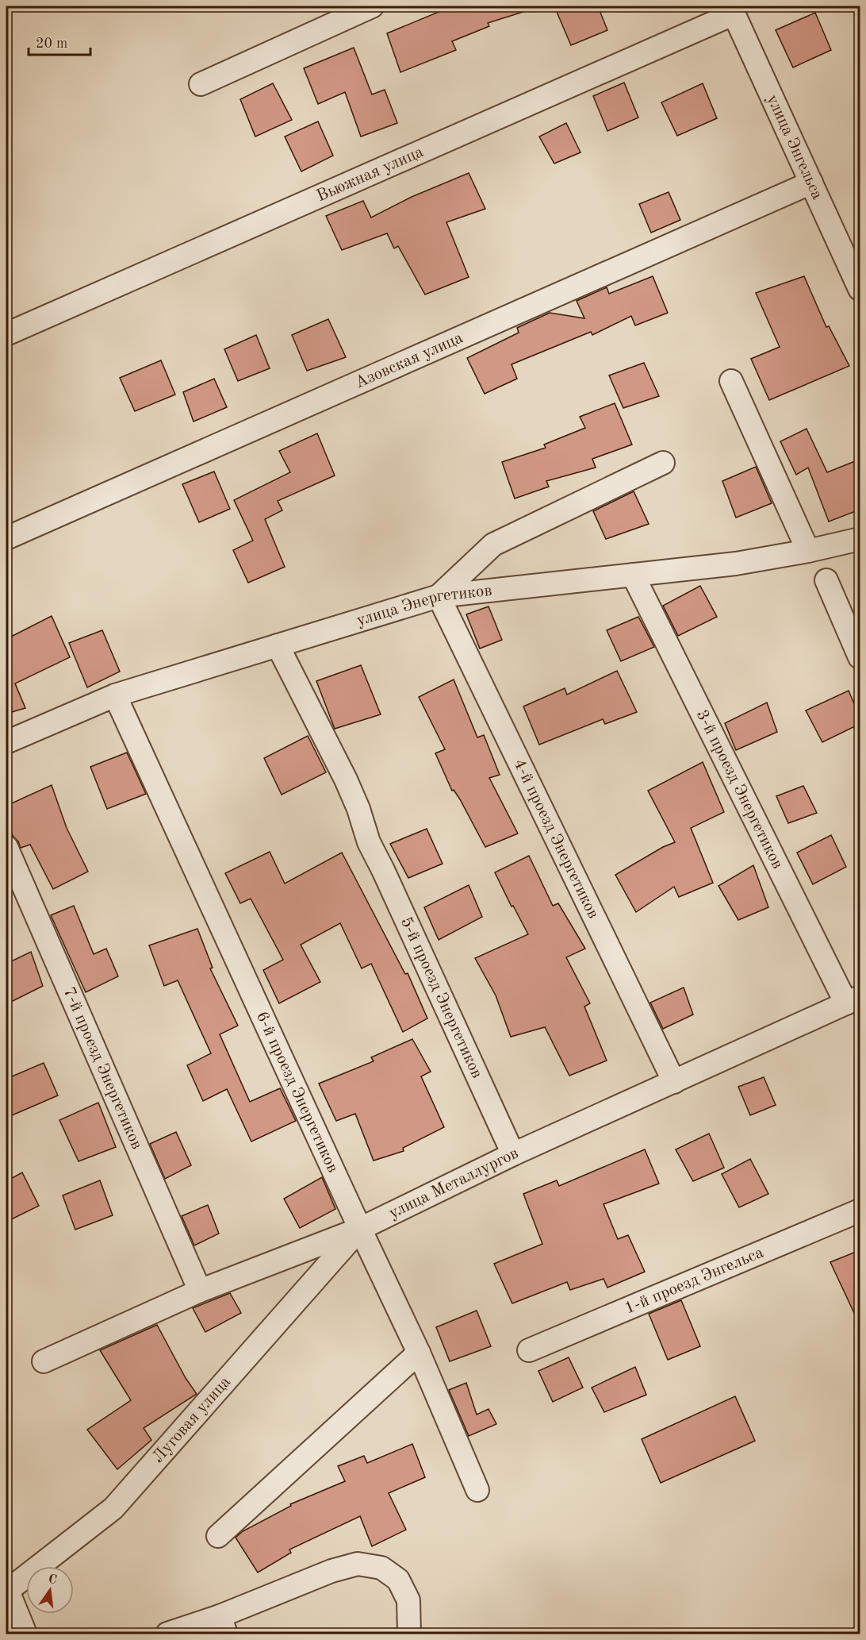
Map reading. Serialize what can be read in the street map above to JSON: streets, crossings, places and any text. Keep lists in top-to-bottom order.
{
  "streets": {
    "street": [
      "улица Энгельса",
      "Вьюжная улица",
      "Азовская улица",
      "улица Энергетиков",
      "3-й проезд Энергетиков",
      "4-й проезд Энергетиков",
      "5-й проезд Энергетиков",
      "7-й проезд Энергетиков",
      "6-й проезд Энергетиков",
      "улица Металлургов",
      "1-й проезд Энгельса",
      "Луговая улица"
    ]
  },
  "crossings": [
    ["улица Энгельса", "Вьюжная улица"],
    ["улица Энгельса", "Азовская улица"],
    ["улица Энергетиков", "3-й проезд Энергетиков"],
    ["улица Энергетиков", "4-й проезд Энергетиков"],
    ["улица Энергетиков", "5-й проезд Энергетиков"],
    ["улица Энергетиков", "6-й проезд Энергетиков"],
    ["3-й проезд Энергетиков", "улица Металлургов"],
    ["4-й проезд Энергетиков", "улица Металлургов"],
    ["5-й проезд Энергетиков", "улица Металлургов"],
    ["7-й проезд Энергетиков", "улица Металлургов"],
    ["6-й проезд Энергетиков", "улица Металлургов"],
    ["6-й проезд Энергетиков", "Луговая улица"],
    ["улица Металлургов", "Луговая улица"]
  ],
  "scale_bar": "20 m",
  "north": "top"
}
